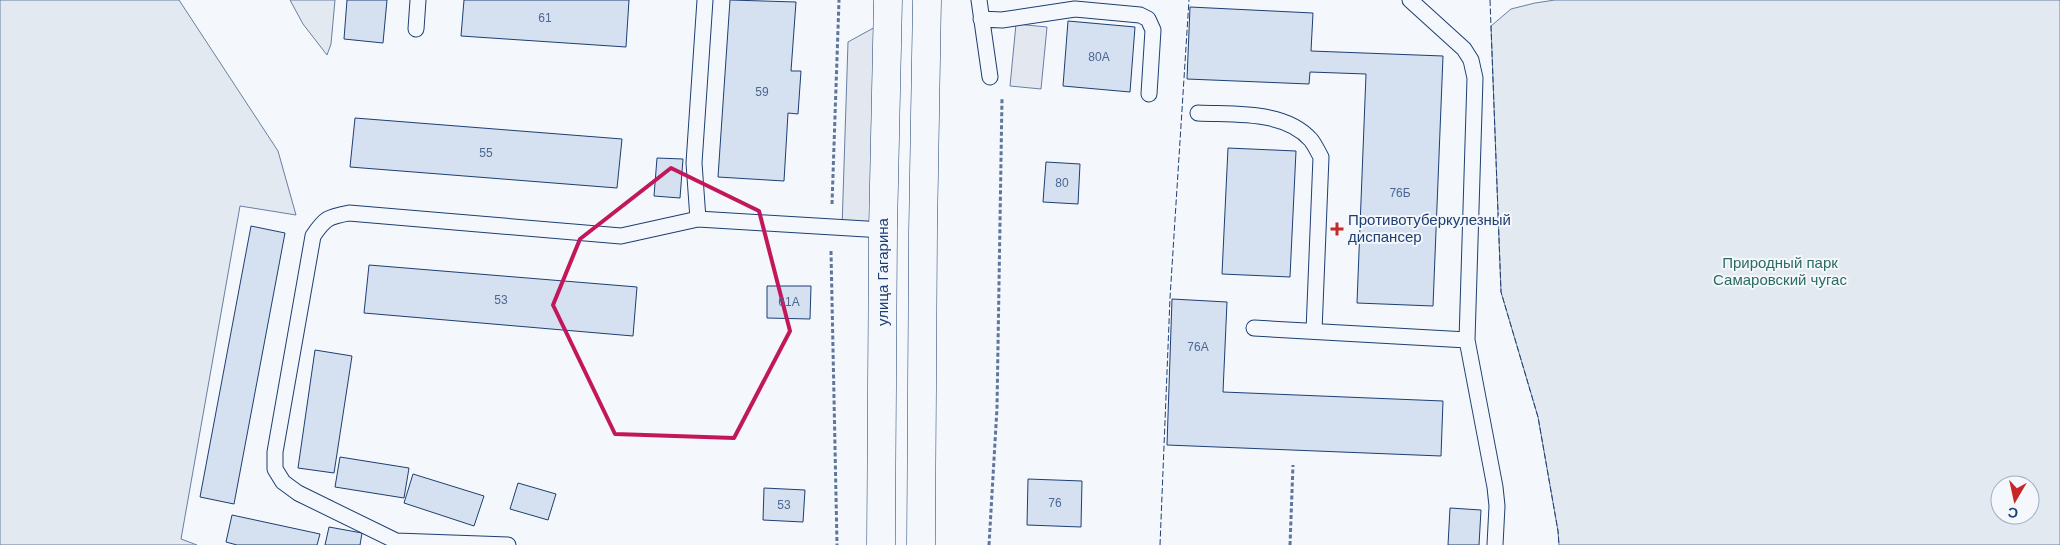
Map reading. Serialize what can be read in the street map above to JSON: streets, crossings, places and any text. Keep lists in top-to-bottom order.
{
  "streets": {
    "main road": ["улица Гагарина"]
  },
  "parks": ["Природный парк Самаровский чугас"],
  "places": {
    "health": ["Противотуберкулезный диспансер"]
  },
  "house_numbers": [
    "61",
    "80А",
    "59",
    "55",
    "80",
    "76Б",
    "53",
    "61А",
    "76А",
    "76",
    "53"
  ],
  "north": "bottom"
}
